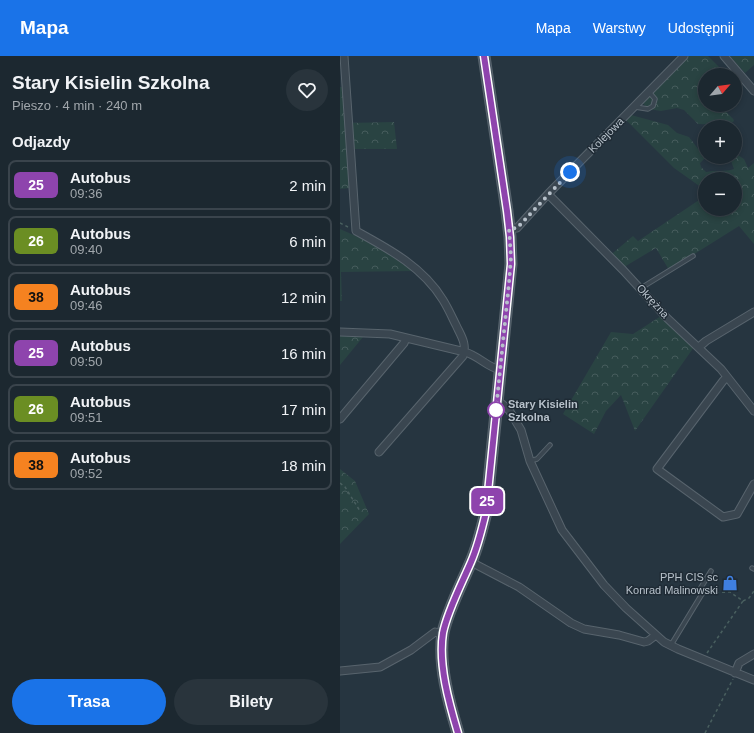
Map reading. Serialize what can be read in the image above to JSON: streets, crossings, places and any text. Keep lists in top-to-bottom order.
{
  "streets": {
    "street": ["Kolejowa", "Okrężna"]
  },
  "crossings": [
    ["Kolejowa", "Okrężna"]
  ],
  "places": {
    "other": ["Stary Kisielin Szkolna"],
    "shop": ["PPH CIS sc Konrad Malinowski"]
  },
  "lines": ["bus line 25"],
  "north": "top right",
  "page": {
    "header": "Mapa",
    "nav": ["Mapa", "Warstwy", "Udostępnij"],
    "heading": [
      ["Stary Kisielin Szkolna", "Pieszo · 4 min · 240 m"],
      "Odjazdy"
    ],
    "on_map": "25",
    "map_buttons": ["+", "−"],
    "list": [
      {
        "mark": "25",
        "name": "Autobus",
        "note": "09:36",
        "value": "2 min"
      },
      {
        "mark": "26",
        "name": "Autobus",
        "note": "09:40",
        "value": "6 min"
      },
      {
        "mark": "38",
        "name": "Autobus",
        "note": "09:46",
        "value": "12 min"
      },
      {
        "mark": "25",
        "name": "Autobus",
        "note": "09:50",
        "value": "16 min"
      },
      {
        "mark": "26",
        "name": "Autobus",
        "note": "09:51",
        "value": "17 min"
      },
      {
        "mark": "38",
        "name": "Autobus",
        "note": "09:52",
        "value": "18 min"
      }
    ],
    "buttons": ["Trasa", "Bilety"]
  }
}
